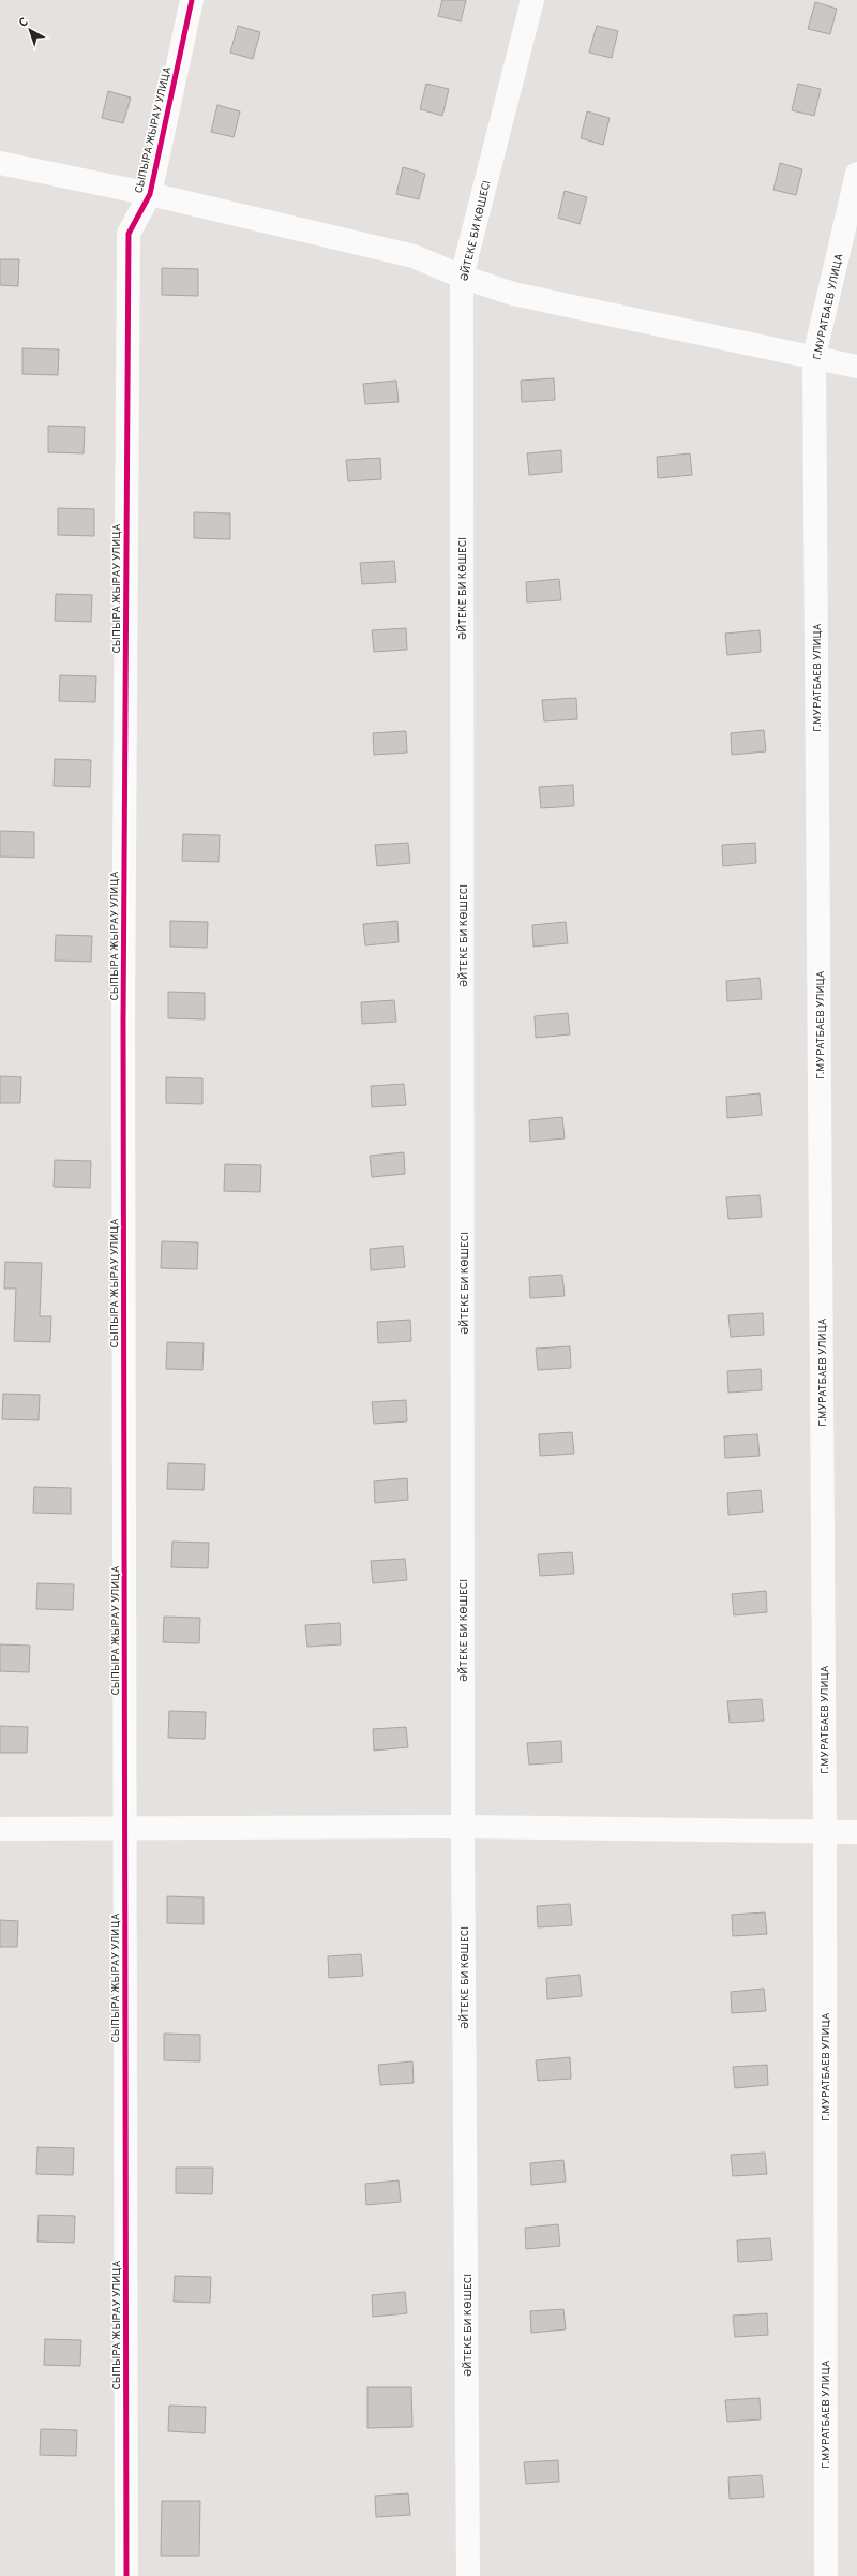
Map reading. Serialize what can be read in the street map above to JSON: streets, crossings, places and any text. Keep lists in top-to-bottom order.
{
  "streets": {
    "street": ["СЫПЫРА ЖЫРАУ УЛИЦА", "ӘЙТЕКЕ БИ КӨШЕСІ", "Г.МУРАТБАЕВ УЛИЦА"]
  },
  "north": "top left"
}
